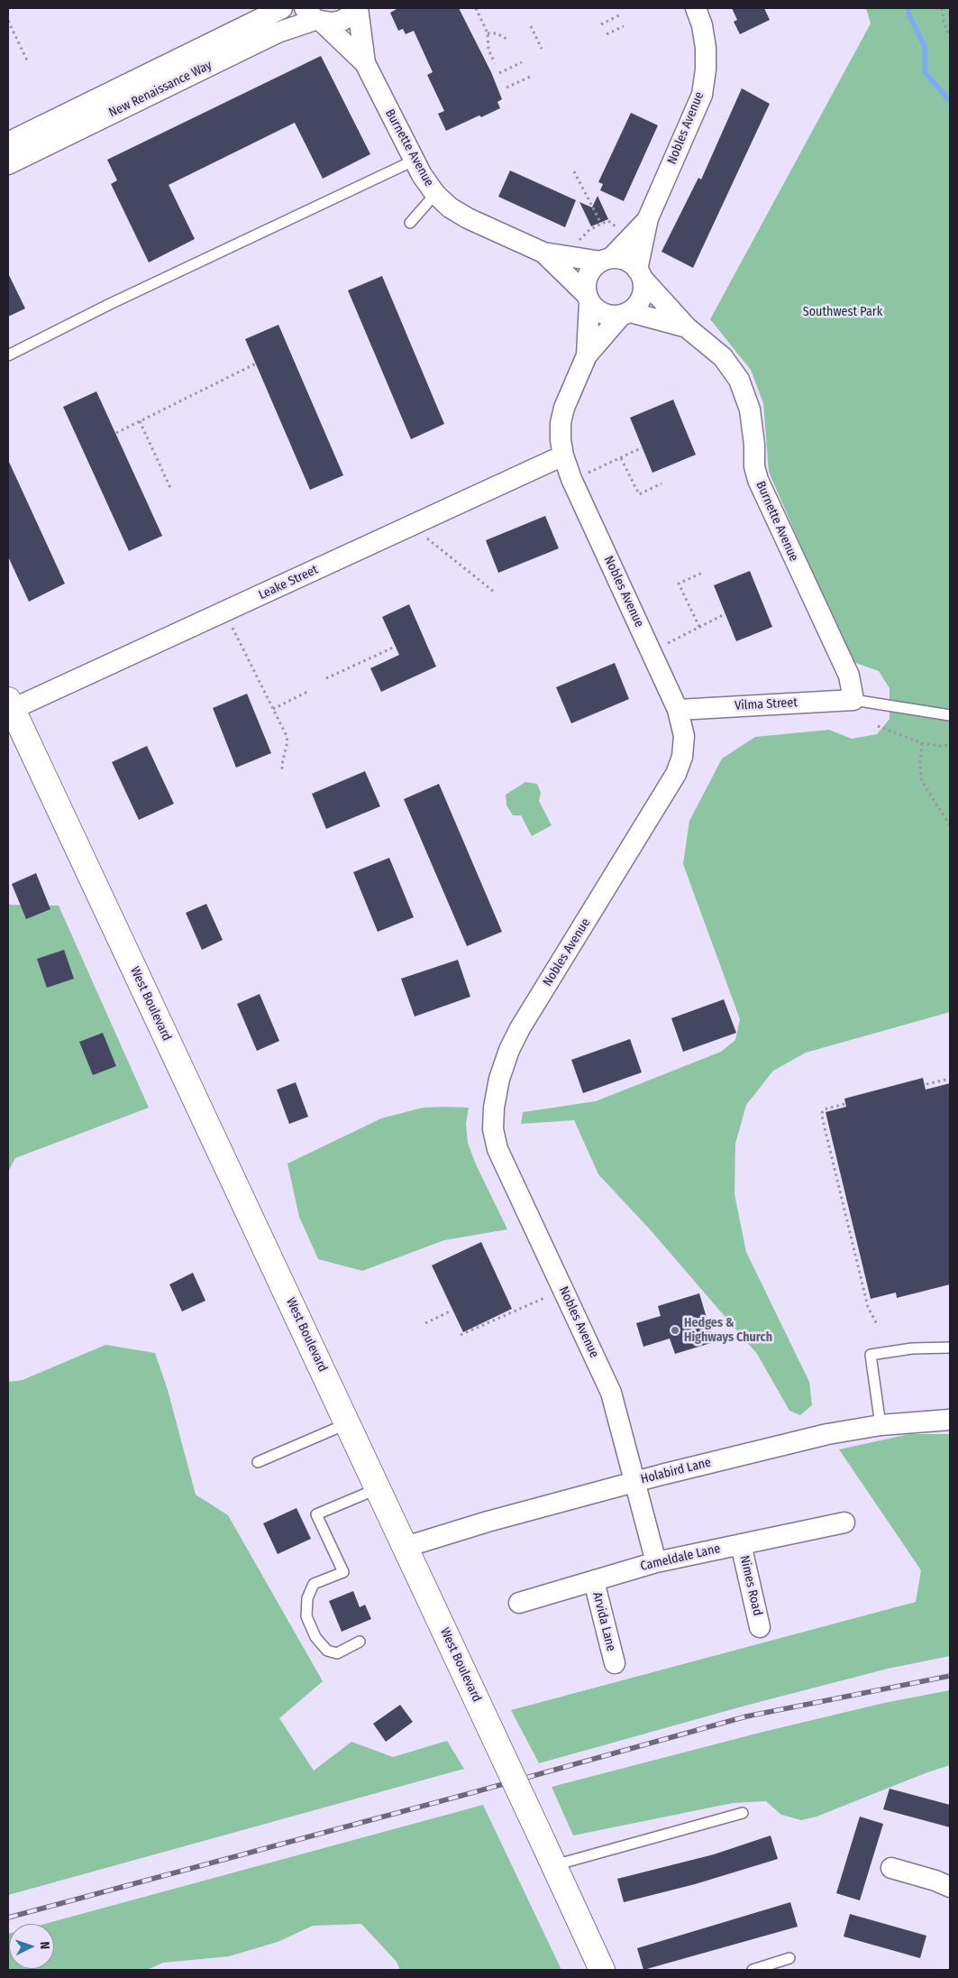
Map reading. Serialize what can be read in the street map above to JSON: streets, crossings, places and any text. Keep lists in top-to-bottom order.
{
  "streets": {
    "main road": ["West Boulevard"],
    "street": [
      "New Renaissance Way",
      "Nobles Avenue",
      "Burnette Avenue",
      "Leake Street",
      "Vilma Street",
      "Holabird Lane",
      "Cameldale Lane",
      "Nimes Road",
      "Arvida Lane"
    ]
  },
  "crossings": [
    ["New Renaissance Way", "Burnette Avenue"],
    ["Nobles Avenue", "Burnette Avenue"],
    ["Nobles Avenue", "Leake Street"],
    ["Nobles Avenue", "Vilma Street"],
    ["Nobles Avenue", "Holabird Lane"],
    ["Nobles Avenue", "Cameldale Lane"],
    ["Burnette Avenue", "Vilma Street"],
    ["Leake Street", "West Boulevard"],
    ["West Boulevard", "Holabird Lane"],
    ["Cameldale Lane", "Nimes Road"],
    ["Cameldale Lane", "Arvida Lane"]
  ],
  "parks": ["Southwest Park"],
  "places": ["Hedges & Highways Church"],
  "north": "right"
}
